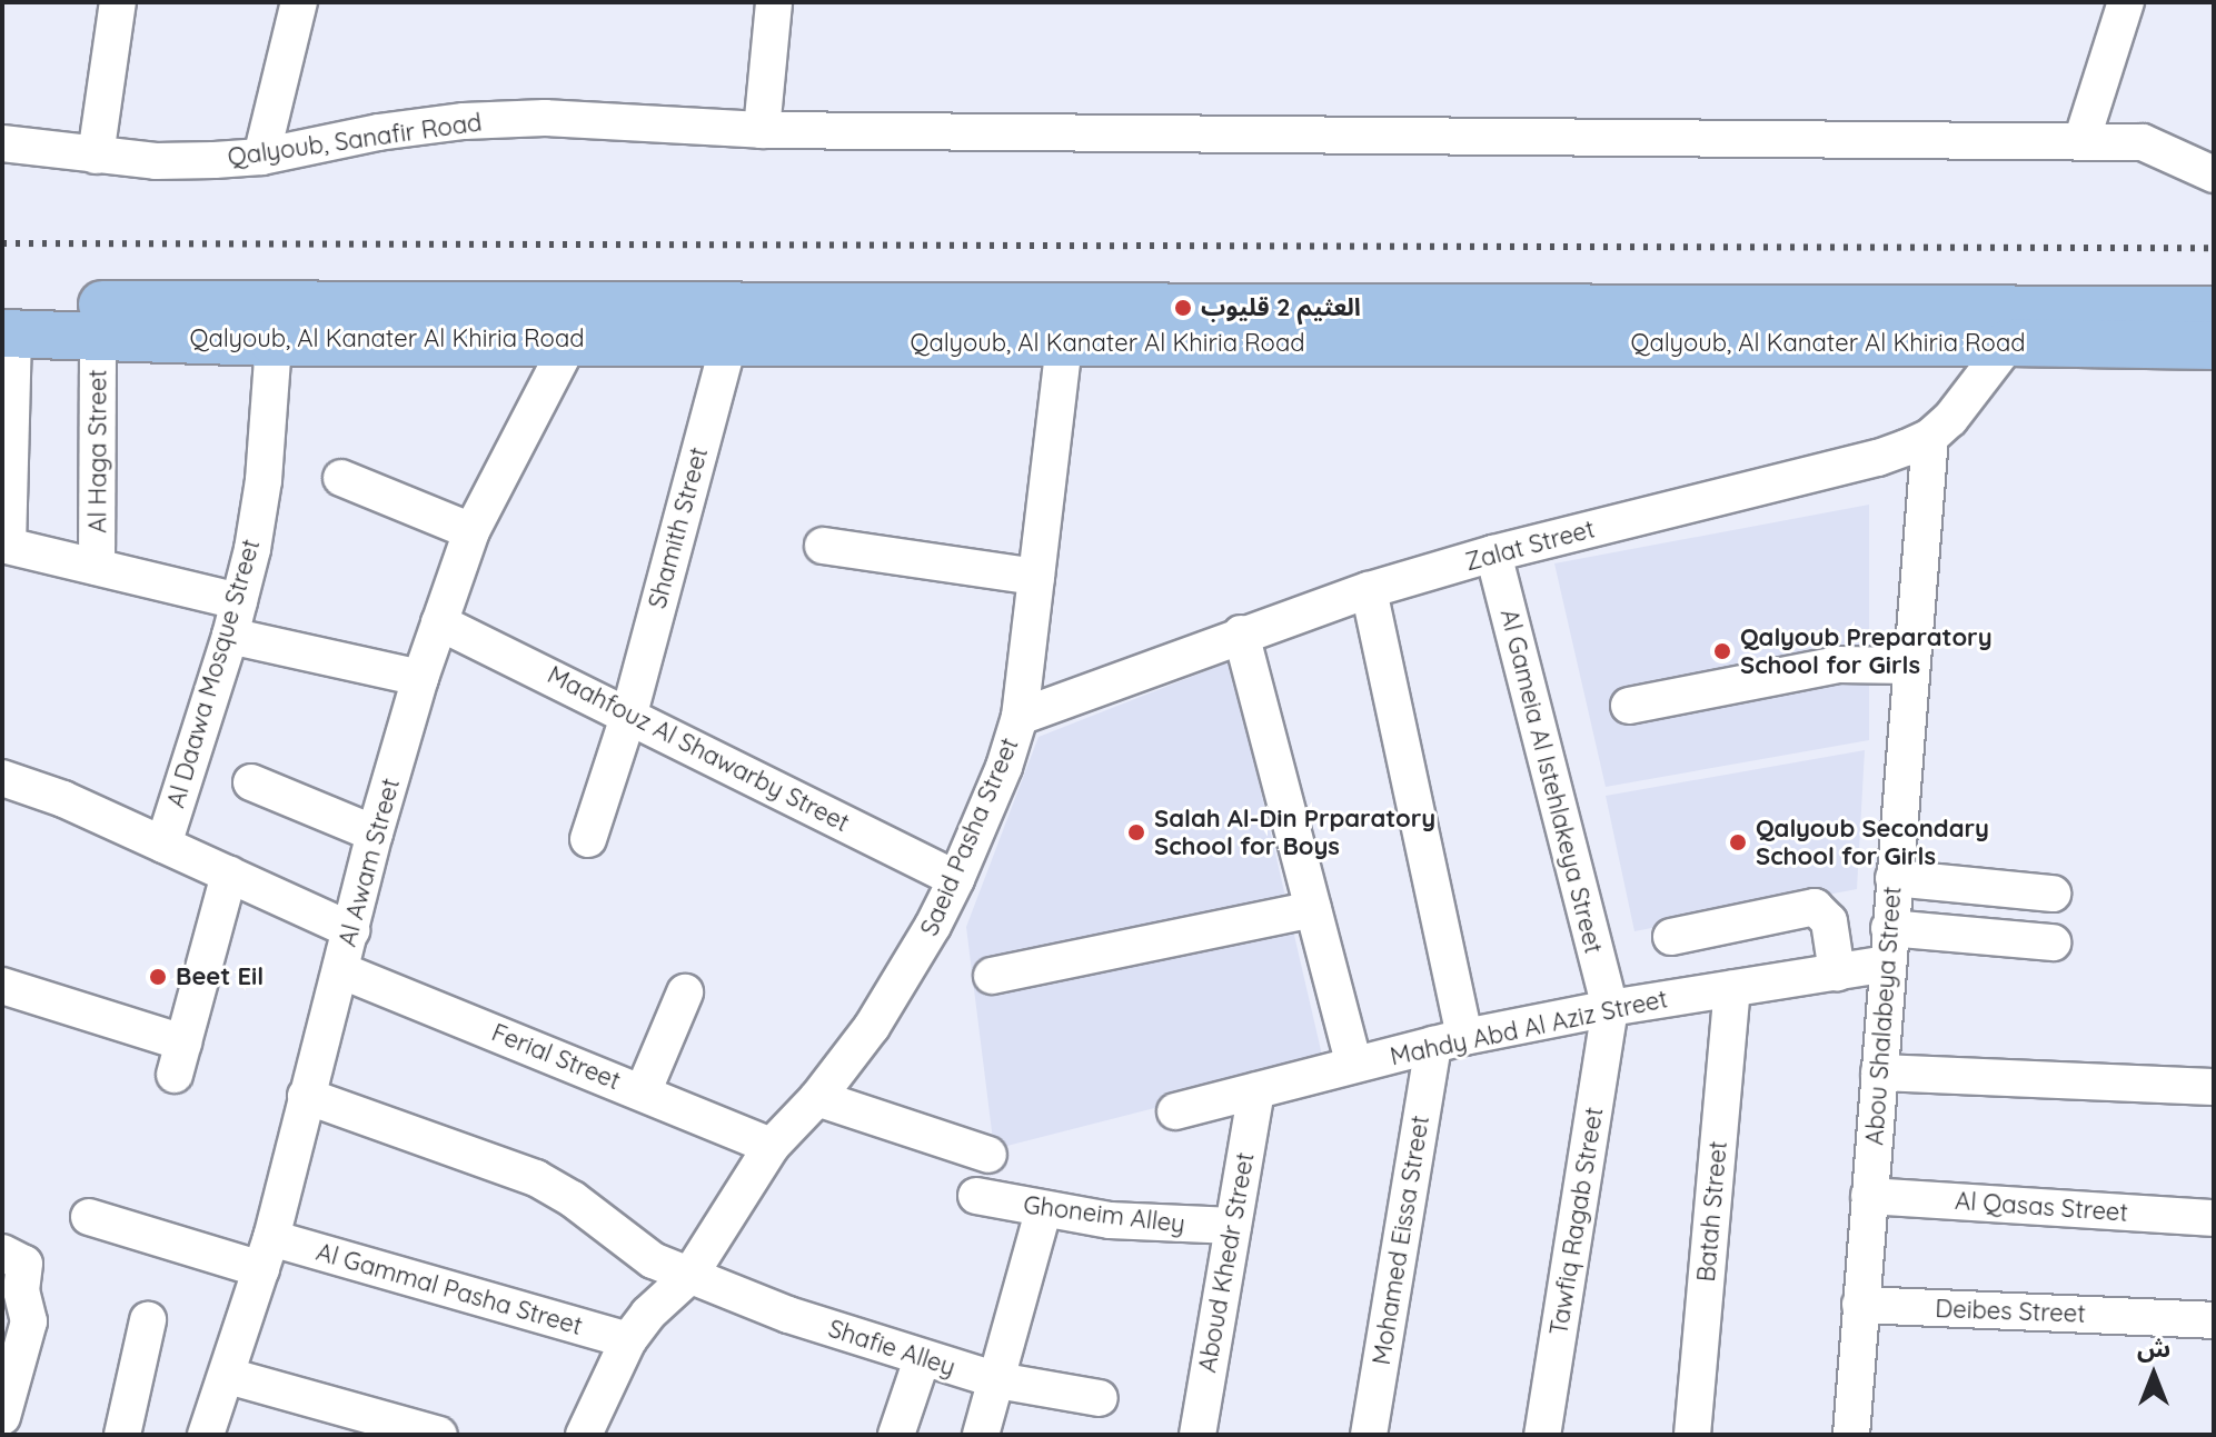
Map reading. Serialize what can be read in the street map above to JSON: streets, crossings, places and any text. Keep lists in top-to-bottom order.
{
  "streets": {
    "main road": ["Qalyoub, Al Kanater Al Khiria Road"],
    "street": [
      "Qalyoub, Sanafir Road",
      "Al Haga Street",
      "Shamith Street",
      "Zalat Street",
      "Al Daawa Mosque Street",
      "Maahfouz Al Shawarby Street",
      "Al Gameia Al Istehlakeya Street",
      "Saeid Pasha Street",
      "Al Awam Street",
      "Abou Shalabeya Street",
      "Mahdy Abd Al Aziz Street",
      "Ferial Street",
      "Al Qasas Street",
      "Batah Street",
      "Ghoneim Alley",
      "Tawfiq Ragab Street",
      "Mohamed Eissa Street",
      "Aboud Khedr Street",
      "Al Gammal Pasha Street",
      "Deibes Street",
      "Shafie Alley"
    ]
  },
  "crossings": [
    ["Qalyoub, Al Kanater Al Khiria Road", "Al Haga Street"],
    ["Qalyoub, Al Kanater Al Khiria Road", "Shamith Street"],
    ["Qalyoub, Al Kanater Al Khiria Road", "Zalat Street"],
    ["Qalyoub, Al Kanater Al Khiria Road", "Al Daawa Mosque Street"],
    ["Qalyoub, Al Kanater Al Khiria Road", "Saeid Pasha Street"],
    ["Qalyoub, Al Kanater Al Khiria Road", "Al Awam Street"],
    ["Shamith Street", "Maahfouz Al Shawarby Street"],
    ["Zalat Street", "Al Gameia Al Istehlakeya Street"],
    ["Zalat Street", "Saeid Pasha Street"],
    ["Zalat Street", "Abou Shalabeya Street"],
    ["Maahfouz Al Shawarby Street", "Saeid Pasha Street"],
    ["Maahfouz Al Shawarby Street", "Al Awam Street"],
    ["Al Gameia Al Istehlakeya Street", "Mahdy Abd Al Aziz Street"],
    ["Al Gameia Al Istehlakeya Street", "Tawfiq Ragab Street"],
    ["Saeid Pasha Street", "Ferial Street"],
    ["Saeid Pasha Street", "Al Gammal Pasha Street"],
    ["Saeid Pasha Street", "Shafie Alley"],
    ["Al Awam Street", "Ferial Street"],
    ["Al Awam Street", "Al Gammal Pasha Street"],
    ["Al Awam Street", "Shafie Alley"],
    ["Abou Shalabeya Street", "Mahdy Abd Al Aziz Street"],
    ["Abou Shalabeya Street", "Al Qasas Street"],
    ["Abou Shalabeya Street", "Deibes Street"],
    ["Mahdy Abd Al Aziz Street", "Batah Street"],
    ["Mahdy Abd Al Aziz Street", "Tawfiq Ragab Street"],
    ["Mahdy Abd Al Aziz Street", "Mohamed Eissa Street"],
    ["Mahdy Abd Al Aziz Street", "Aboud Khedr Street"],
    ["Ghoneim Alley", "Aboud Khedr Street"]
  ],
  "places": [
    "العثيم 2 قليوب",
    "Qalyoub Preparatory School for Girls",
    "Salah Al-Din Prparatory School for Boys",
    "Qalyoub Secondary School for Girls",
    "Beet Eil"
  ],
  "north": "top"
}
